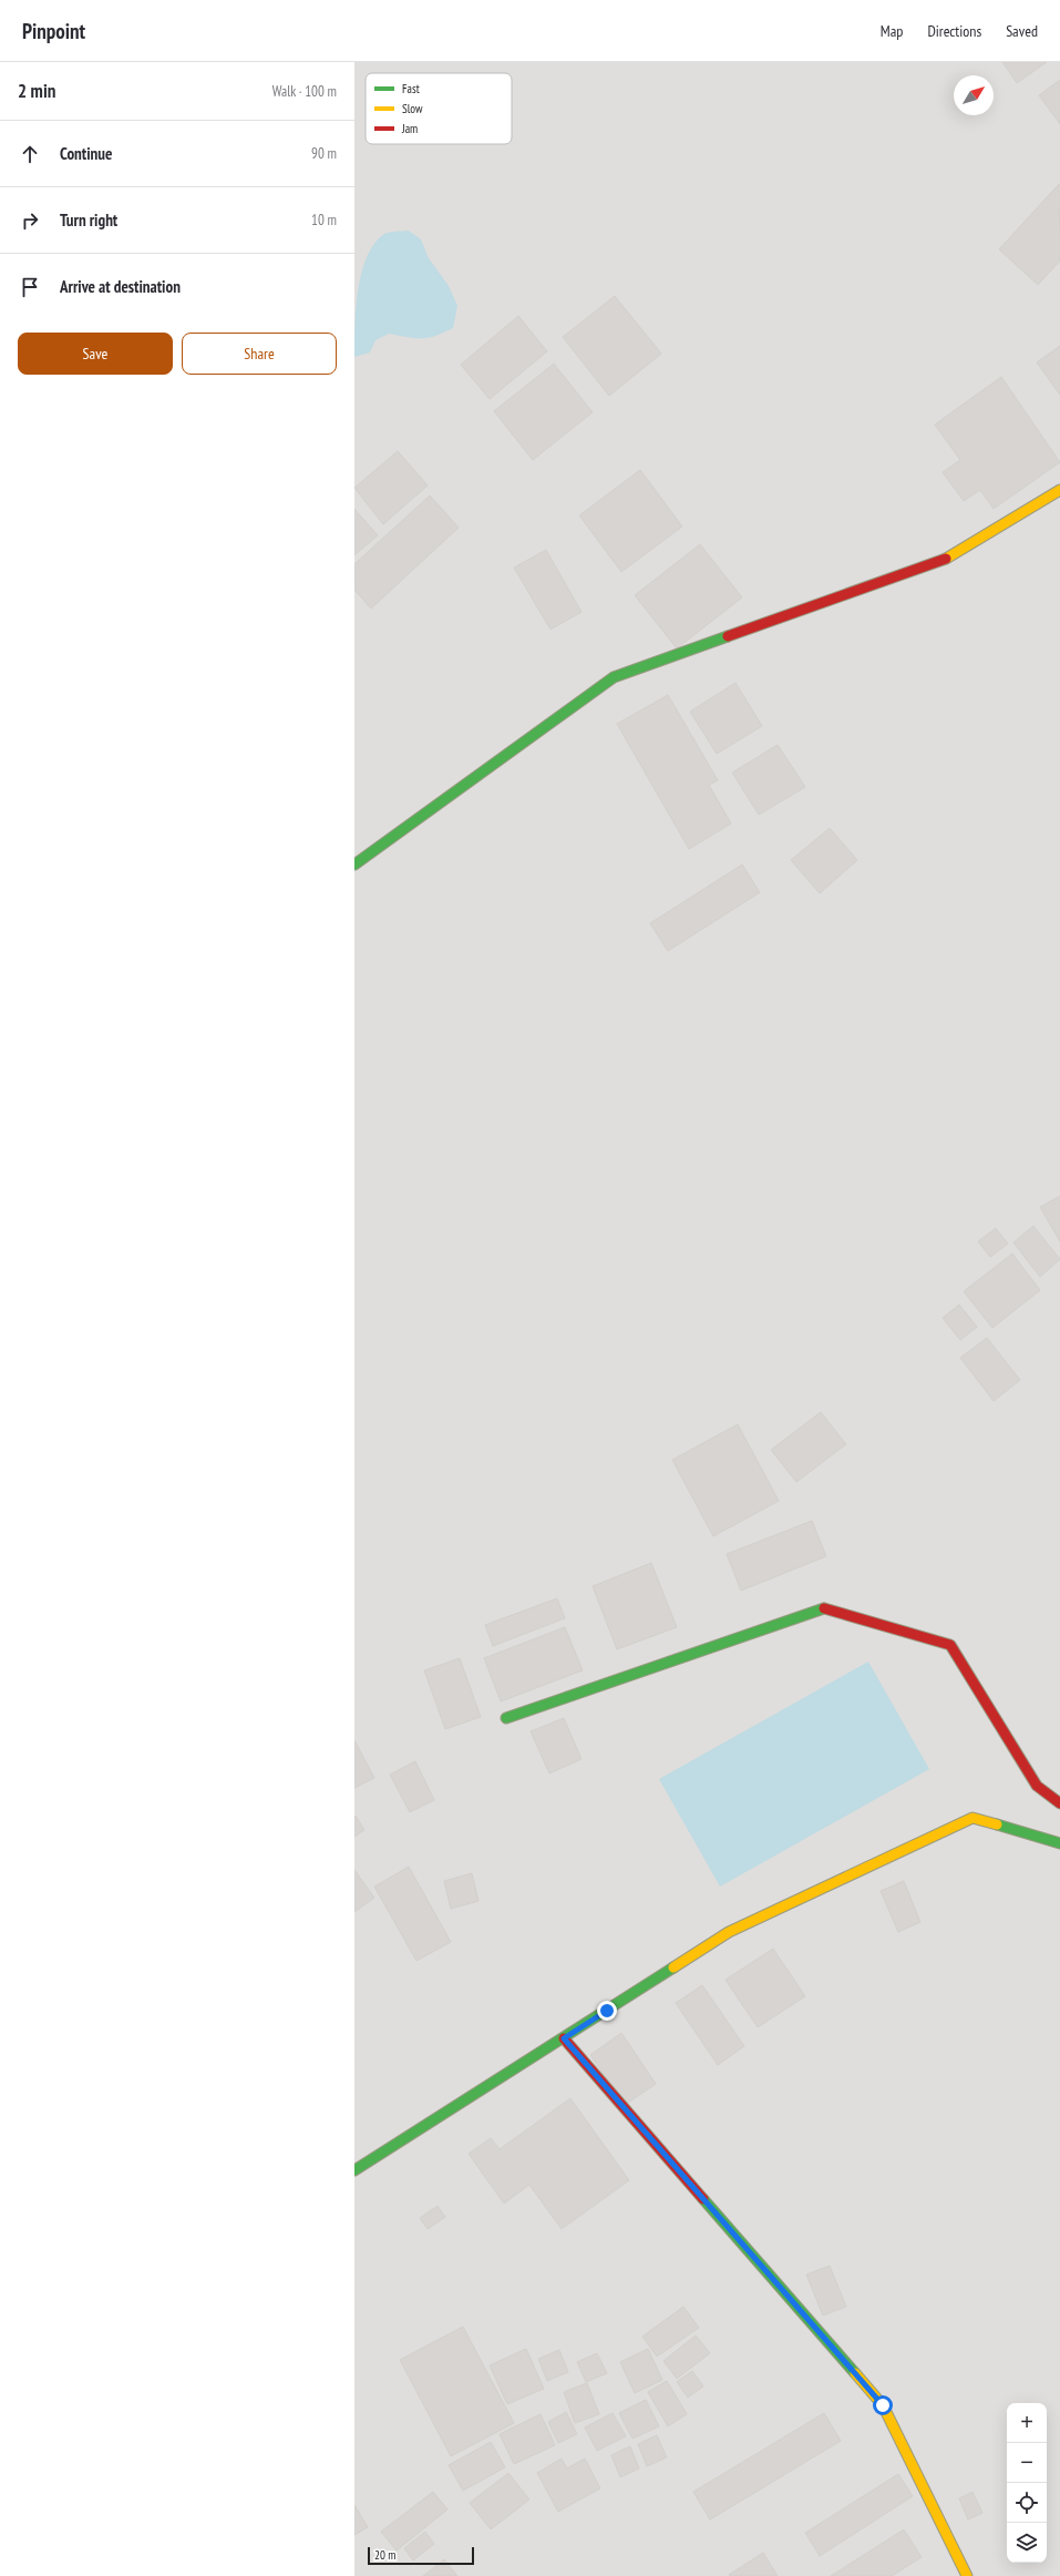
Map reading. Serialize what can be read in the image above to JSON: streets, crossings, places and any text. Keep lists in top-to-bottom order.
{
  "legend": ["Fast", "Slow", "Jam"],
  "scale_bar": "20 m",
  "north": "top right",
  "page": {
    "header": "Pinpoint",
    "nav": ["Map", "Directions", "Saved"],
    "heading": ["2 min", "Walk · 100 m"],
    "list": [
      ["Continue", "90 m"],
      ["Turn right", "10 m"],
      "Arrive at destination"
    ],
    "buttons": ["Save", "Share"],
    "map_buttons": ["+", "−"],
    "scale": "20 m"
  }
}
